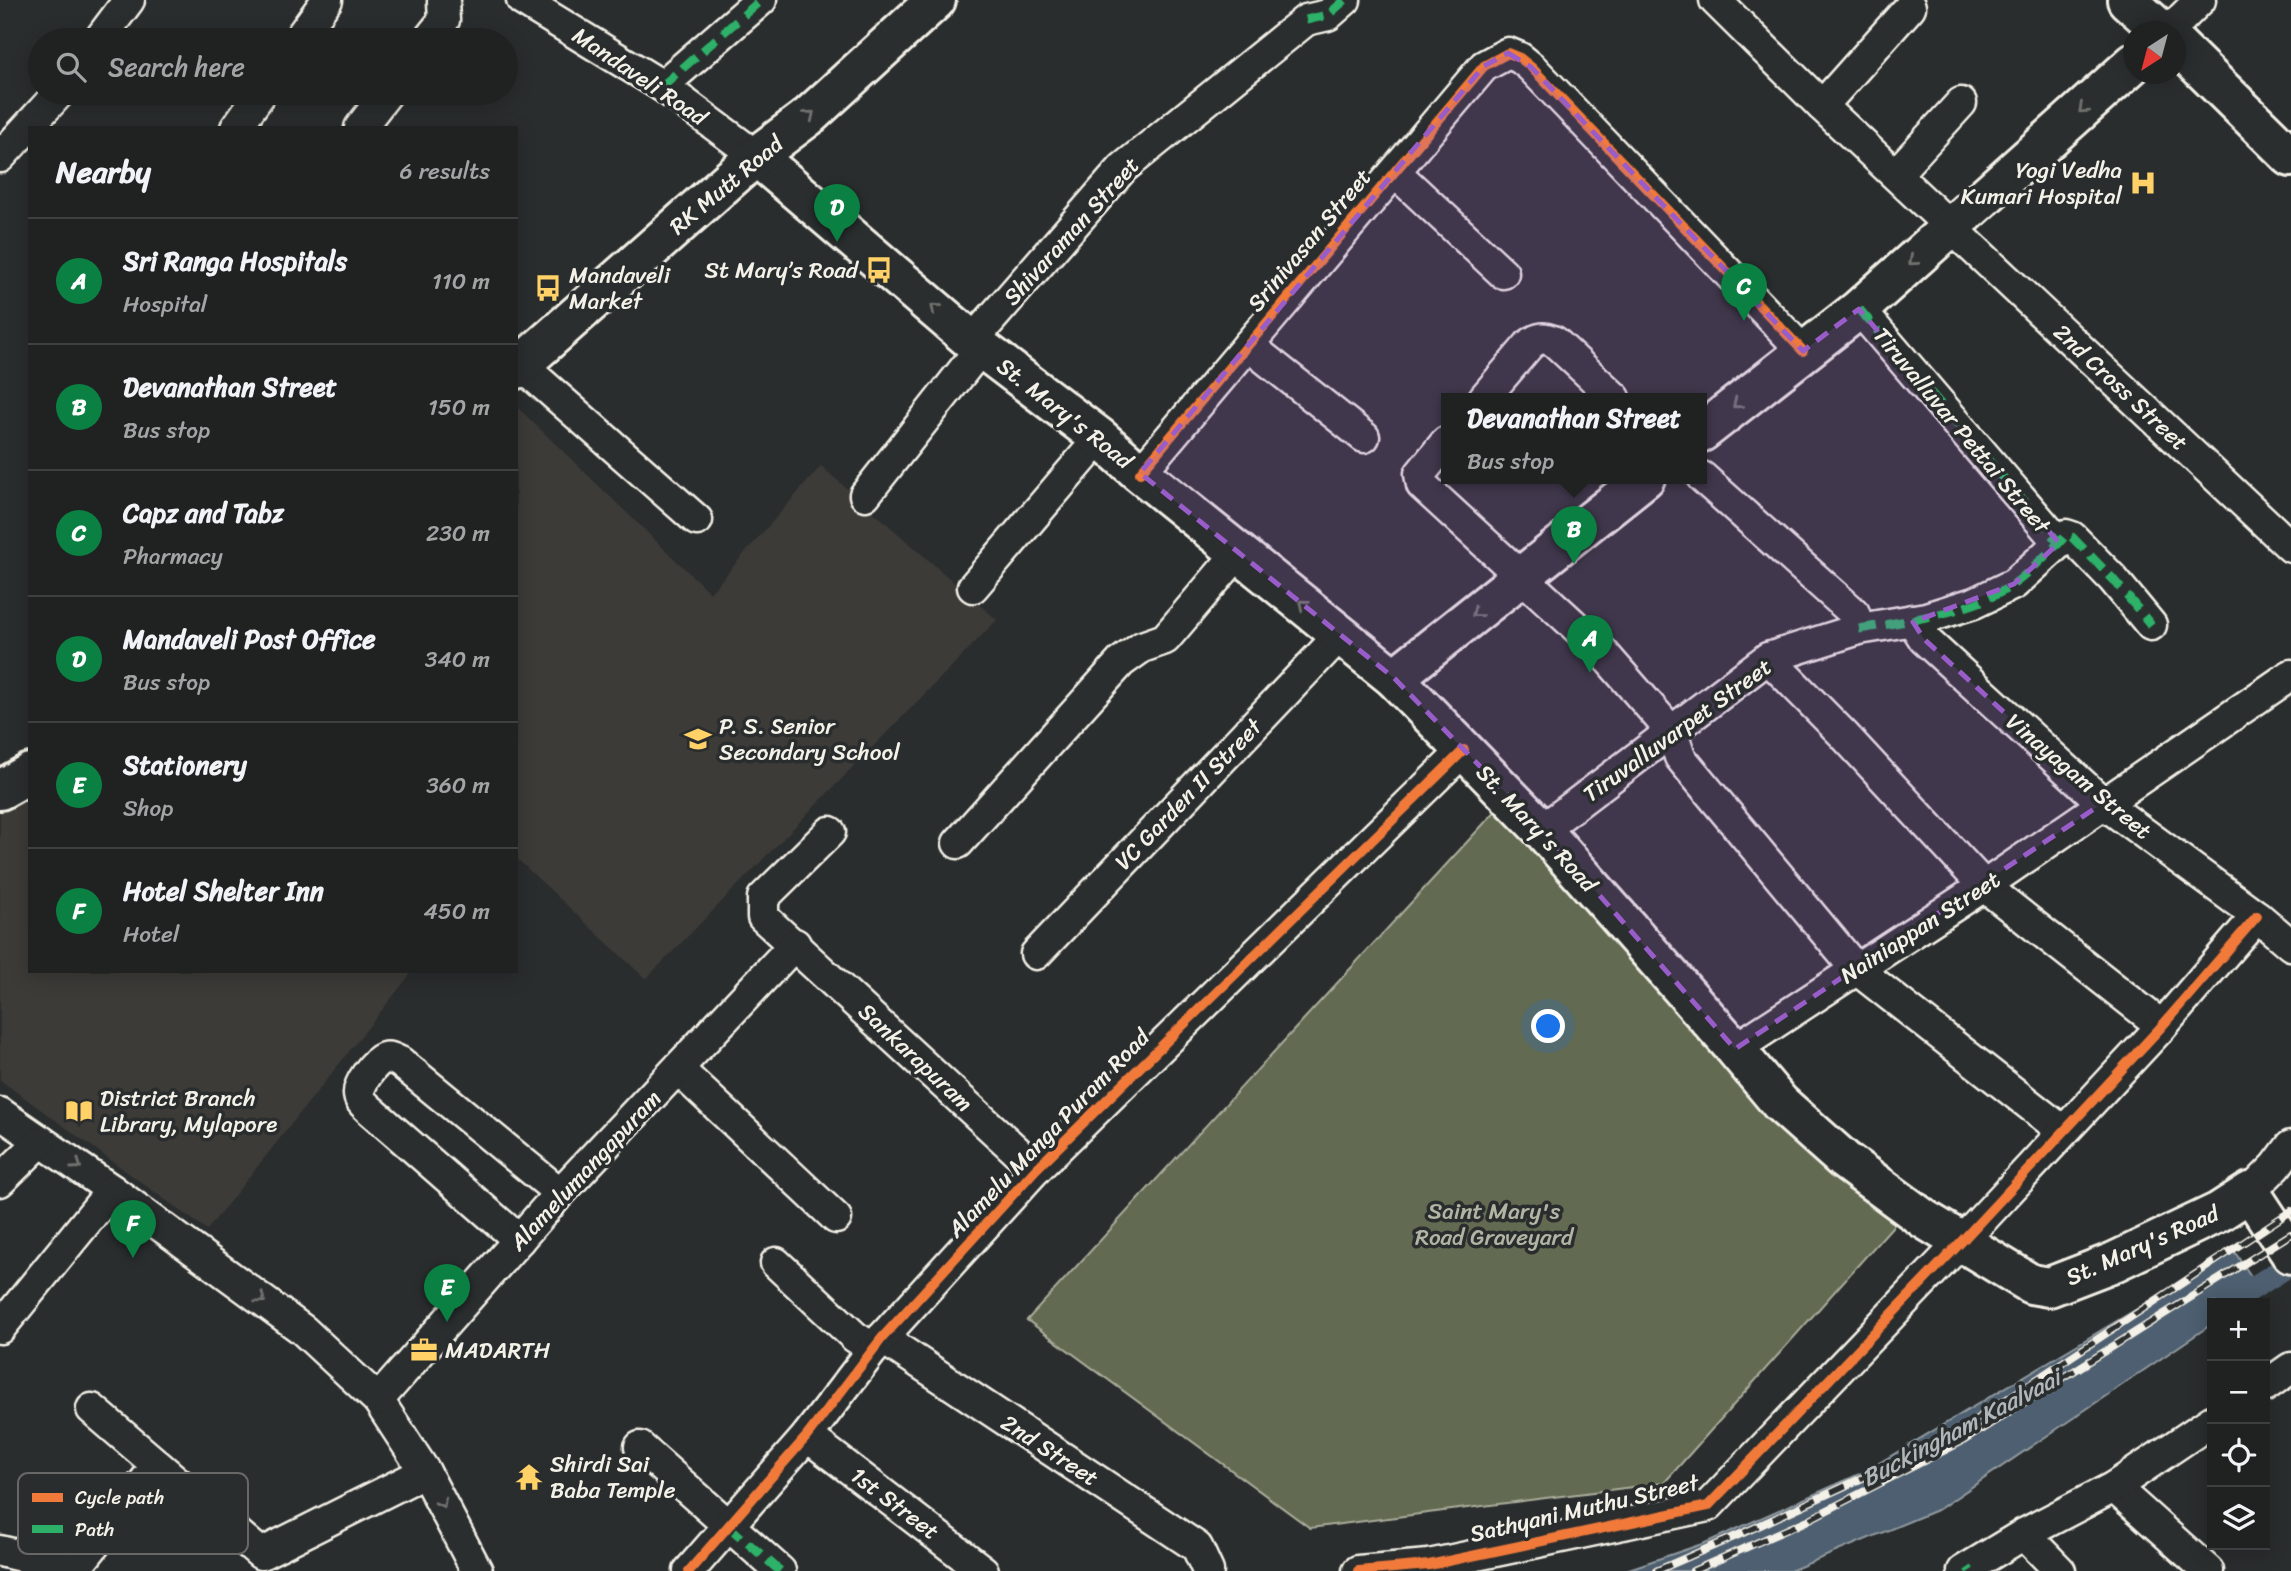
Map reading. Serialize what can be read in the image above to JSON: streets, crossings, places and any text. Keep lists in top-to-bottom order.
{
  "streets": {
    "main road": ["RK Mutt Road", "St. Mary's Road"],
    "street": [
      "Mandaveli Road",
      "Shivaraman Street",
      "Srinivasan Street",
      "2nd Cross Street",
      "Tiruvalluvar Pettai Street",
      "Tiruvalluvarpet Street",
      "Vinayagam Street",
      "VC Garden II Street",
      "Nainiappan Street",
      "Sankarapuram",
      "Alamelu Manga Puram Road",
      "Alamelumangapuram",
      "2nd Street",
      "1st Street",
      "Sathyani Muthu Street"
    ]
  },
  "crossings": [
    ["Mandaveli Road", "RK Mutt Road"],
    ["Mandaveli Road", "St. Mary's Road"],
    ["RK Mutt Road", "St. Mary's Road"],
    ["Shivaraman Street", "St. Mary's Road"],
    ["Srinivasan Street", "St. Mary's Road"],
    ["St. Mary's Road", "Tiruvalluvarpet Street"],
    ["St. Mary's Road", "VC Garden II Street"],
    ["St. Mary's Road", "Nainiappan Street"],
    ["St. Mary's Road", "Alamelu Manga Puram Road"],
    ["St. Mary's Road", "Sathyani Muthu Street"],
    ["Tiruvalluvar Pettai Street", "Tiruvalluvarpet Street"],
    ["Tiruvalluvarpet Street", "Vinayagam Street"],
    ["Vinayagam Street", "Nainiappan Street"],
    ["Vinayagam Street", "Sathyani Muthu Street"],
    ["Sankarapuram", "Alamelu Manga Puram Road"],
    ["Sankarapuram", "Alamelumangapuram"],
    ["Alamelu Manga Puram Road", "2nd Street"],
    ["Alamelu Manga Puram Road", "1st Street"]
  ],
  "one_way": ["RK Mutt Road"],
  "water": ["Buckingham Kaalvaai"],
  "parks": ["Saint Mary's Road Graveyard"],
  "places": {
    "hospital": ["Yogi Vedha Kumari Hospital"],
    "bus stop": ["St Mary’s Road", "Mandaveli Market"],
    "school or university": ["P. S. Senior Secondary School"],
    "library": ["District Branch Library, Mylapore"],
    "office": ["MADARTH"],
    "temple": ["Shirdi Sai Baba Temple"]
  },
  "legend": ["Cycle path", "Path"],
  "north": "bottom left",
  "page": {
    "search": "Search here",
    "heading": ["Nearby", "6 results"],
    "pins": [
      "D",
      "C",
      "B",
      "A",
      "F",
      "E"
    ],
    "list": [
      {
        "mark": "A",
        "name": "Sri Ranga Hospitals",
        "note": "Hospital",
        "value": "110 m"
      },
      {
        "mark": "B",
        "name": "Devanathan Street",
        "note": "Bus stop",
        "value": "150 m"
      },
      {
        "mark": "C",
        "name": "Capz and Tabz",
        "note": "Pharmacy",
        "value": "230 m"
      },
      {
        "mark": "D",
        "name": "Mandaveli Post Office",
        "note": "Bus stop",
        "value": "340 m"
      },
      {
        "mark": "E",
        "name": "Stationery",
        "note": "Shop",
        "value": "360 m"
      },
      {
        "mark": "F",
        "name": "Hotel Shelter Inn",
        "note": "Hotel",
        "value": "450 m"
      }
    ],
    "popup": ["Devanathan Street", "Bus stop"],
    "map_buttons": ["+", "−"]
  }
}
